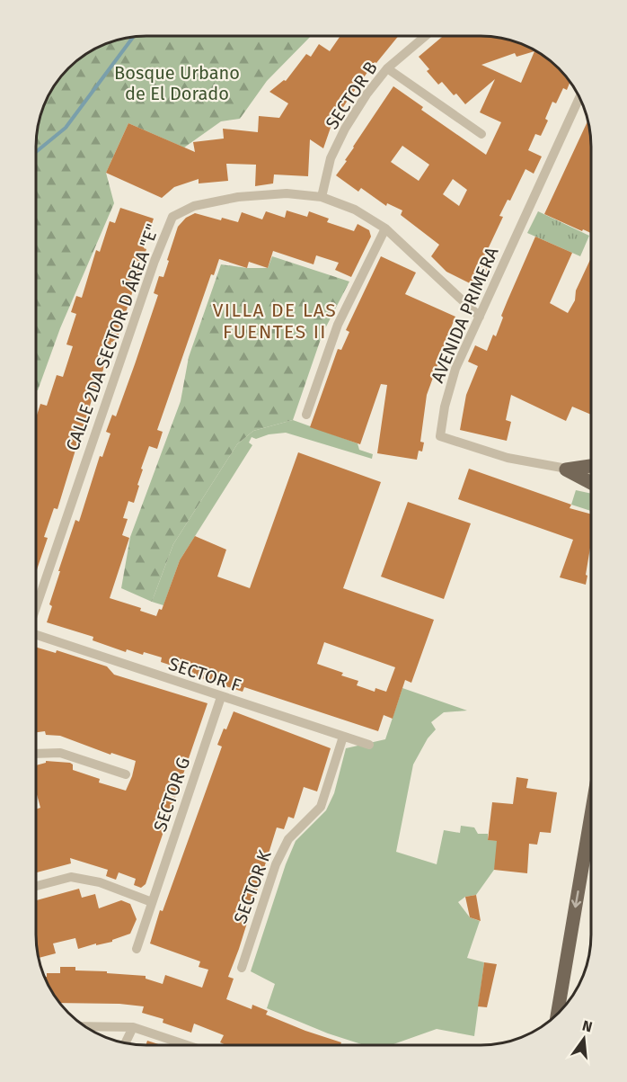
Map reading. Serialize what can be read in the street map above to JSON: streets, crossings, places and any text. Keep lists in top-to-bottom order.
{
  "streets": {
    "street": [
      "SECTOR B",
      "AVENIDA PRIMERA",
      "CALLE 2DA SECTOR D ÁREA \"E\"",
      "SECTOR F",
      "SECTOR G",
      "SECTOR K"
    ]
  },
  "crossings": [
    ["SECTOR B", "CALLE 2DA SECTOR D ÁREA \"E\""],
    ["AVENIDA PRIMERA", "CALLE 2DA SECTOR D ÁREA \"E\""],
    ["SECTOR F", "SECTOR G"],
    ["SECTOR F", "SECTOR K"]
  ],
  "districts": ["VILLA DE LAS FUENTES II"],
  "parks": ["Bosque Urbano de El Dorado"],
  "north": "top"
}
